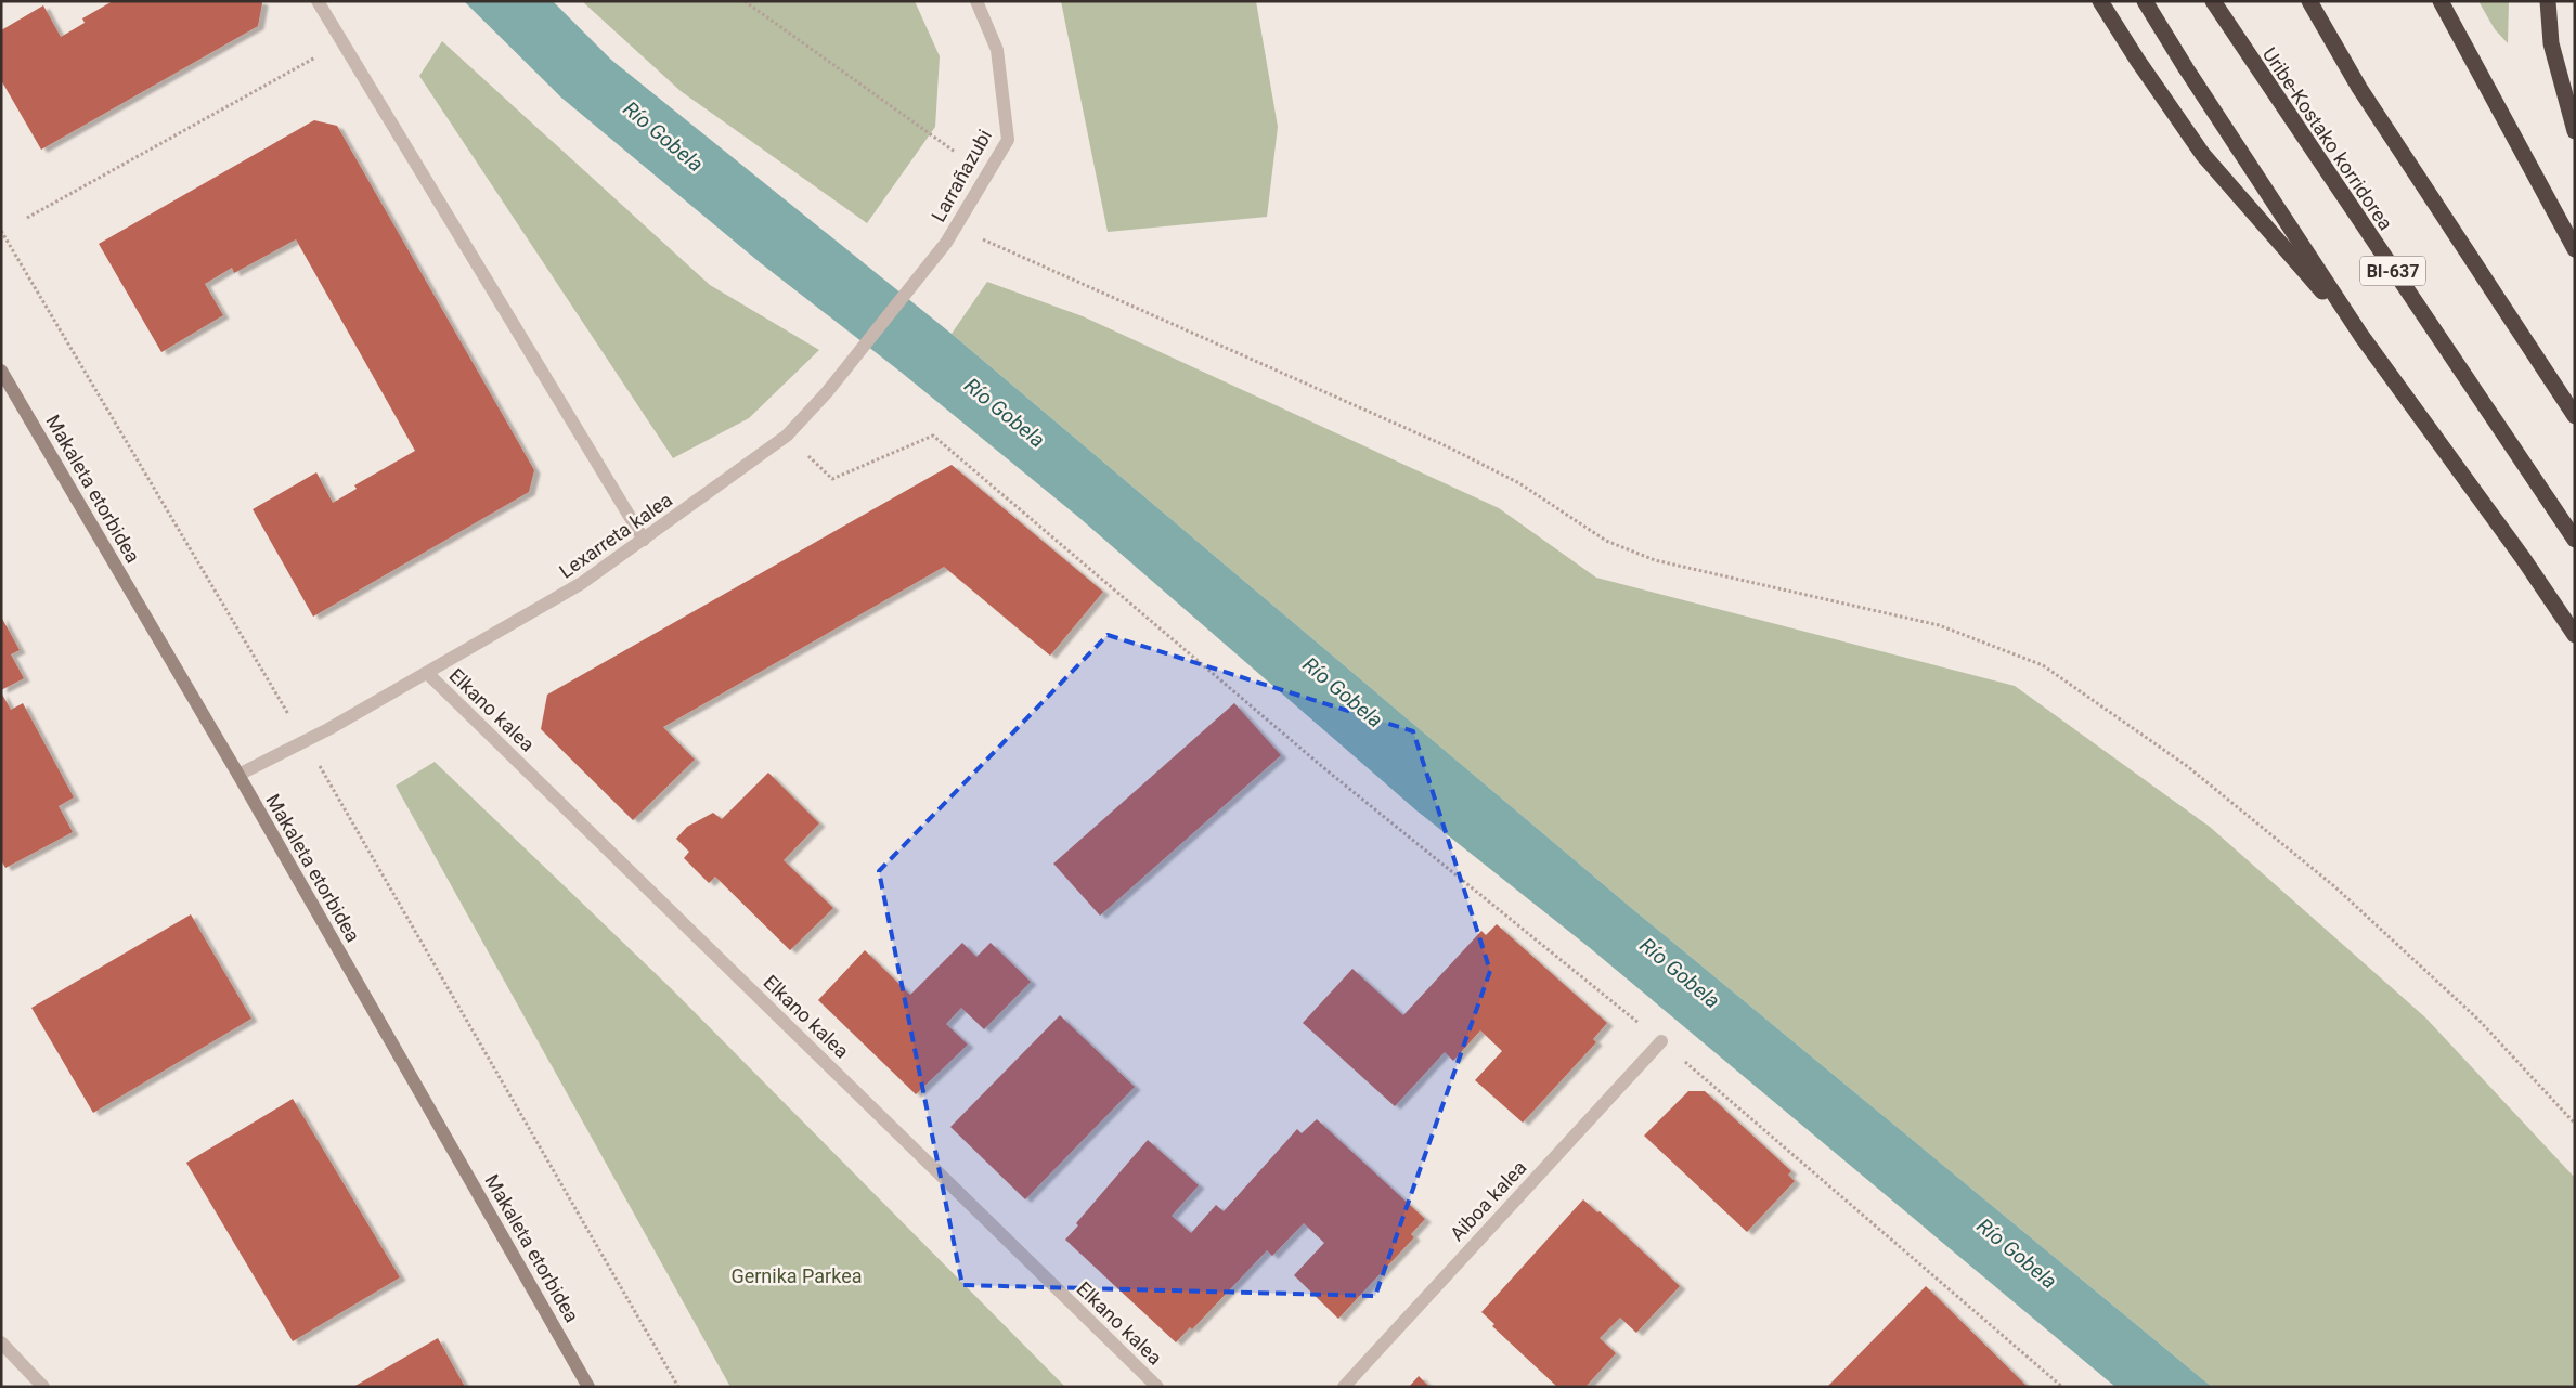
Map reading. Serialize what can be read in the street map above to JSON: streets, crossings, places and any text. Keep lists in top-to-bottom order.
{
  "streets": {
    "highway": ["Uribe-Kostako korridorea", "BI-637"],
    "street": [
      "Larrañazubi",
      "Makaleta etorbidea",
      "Lexarreta kalea",
      "Elkano kalea",
      "Aiboa kalea"
    ]
  },
  "crossings": [
    ["Larrañazubi", "Lexarreta kalea"],
    ["Makaleta etorbidea", "Lexarreta kalea"],
    ["Lexarreta kalea", "Elkano kalea"]
  ],
  "water": ["Río Gobela"],
  "parks": ["Gernika Parkea"]
}
